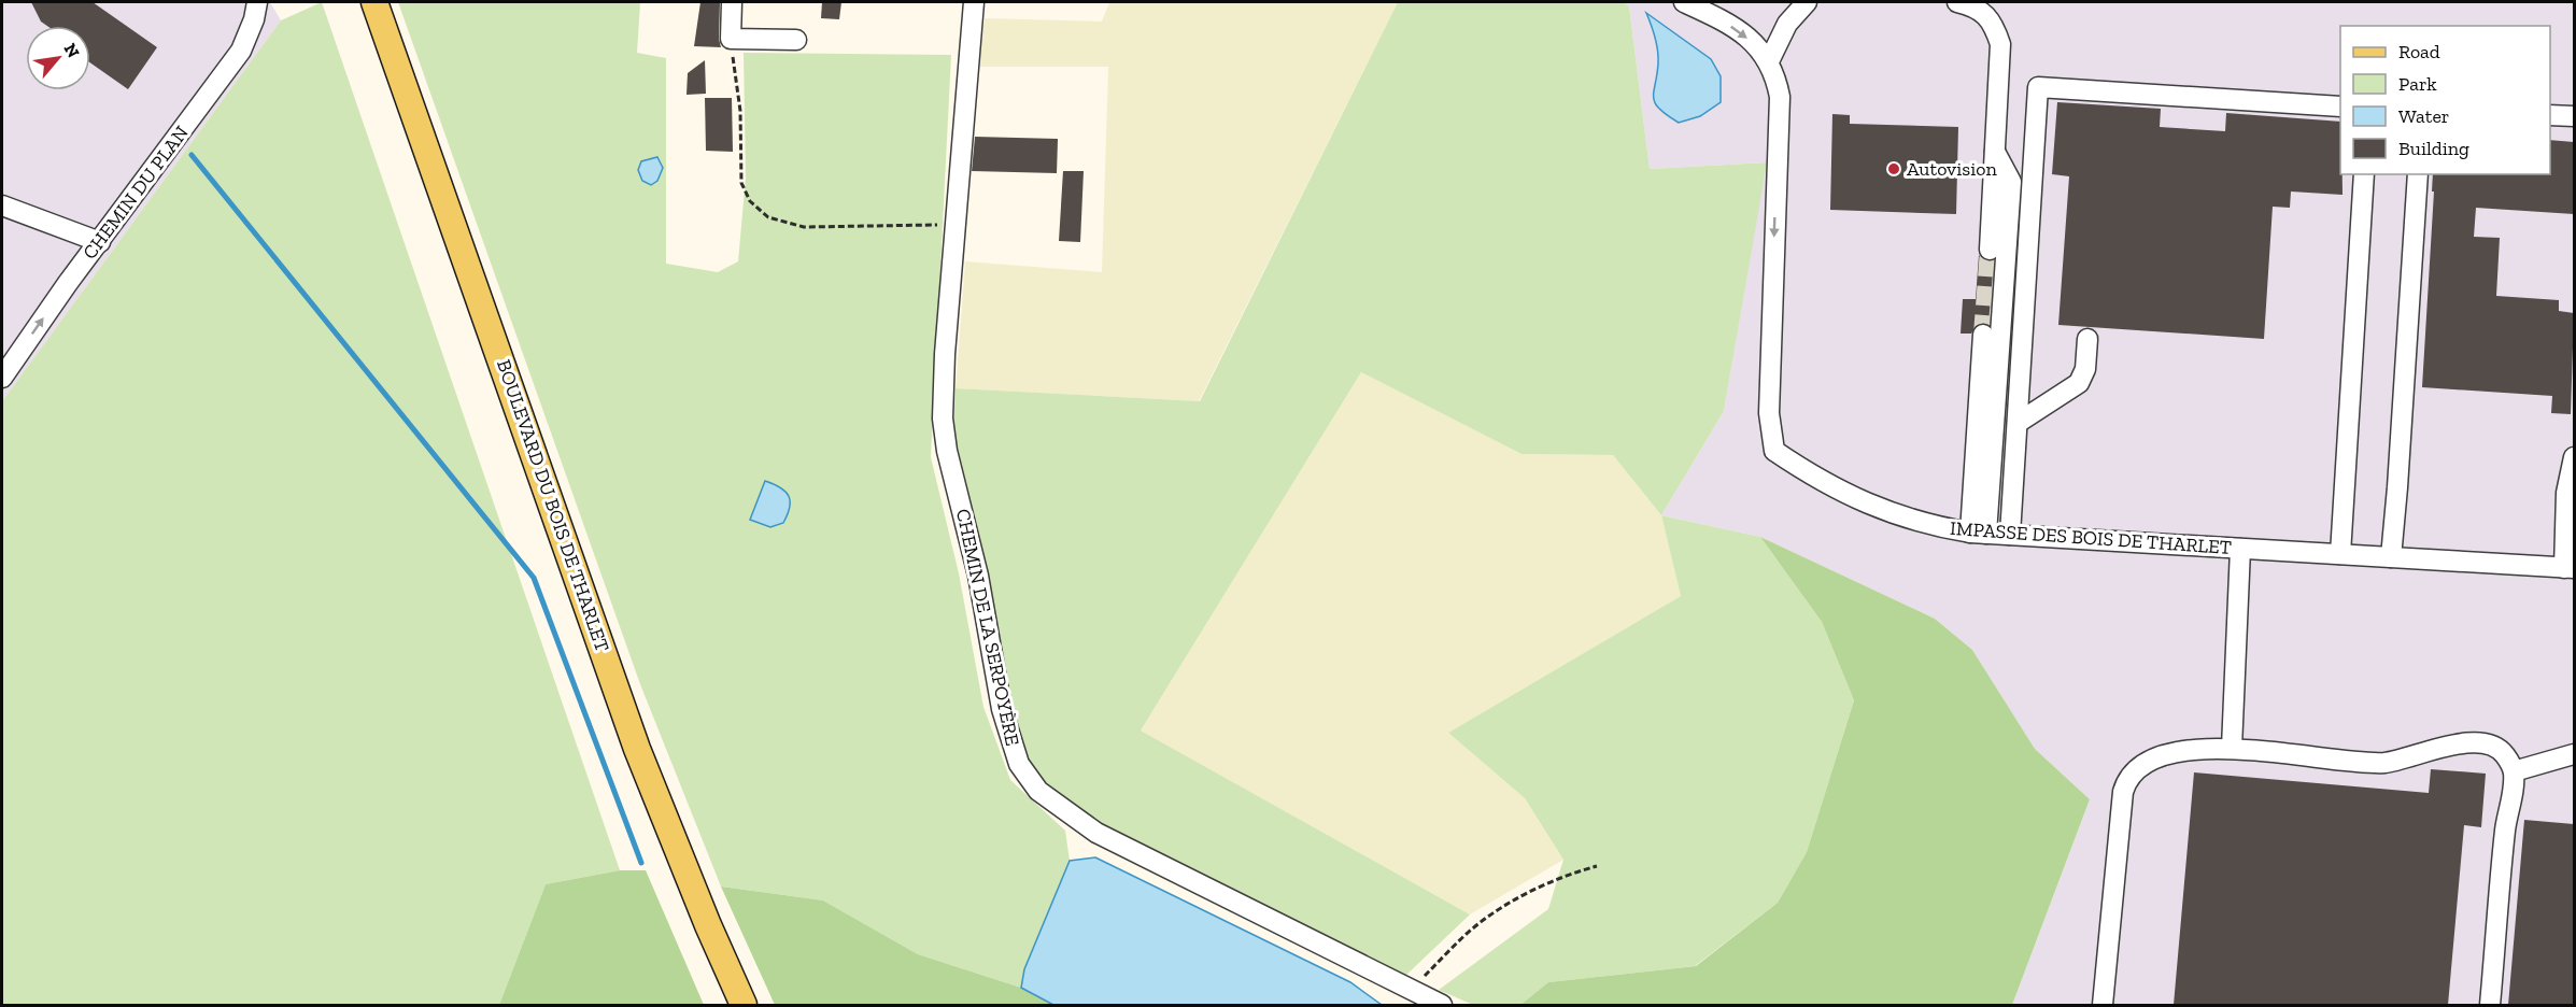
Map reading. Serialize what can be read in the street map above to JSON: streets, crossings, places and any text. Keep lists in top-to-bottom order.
{
  "streets": {
    "main road": ["BOULEVARD DU BOIS DE THARLET"],
    "street": ["CHEMIN DU PLAN", "IMPASSE DES BOIS DE THARLET", "CHEMIN DE LA SERPOYÈRE"]
  },
  "one_way": ["CHEMIN DU PLAN", "IMPASSE DES BOIS DE THARLET"],
  "places": ["Autovision"],
  "legend": [
    "Road",
    "Park",
    "Water",
    "Building"
  ],
  "north": "top right"
}
